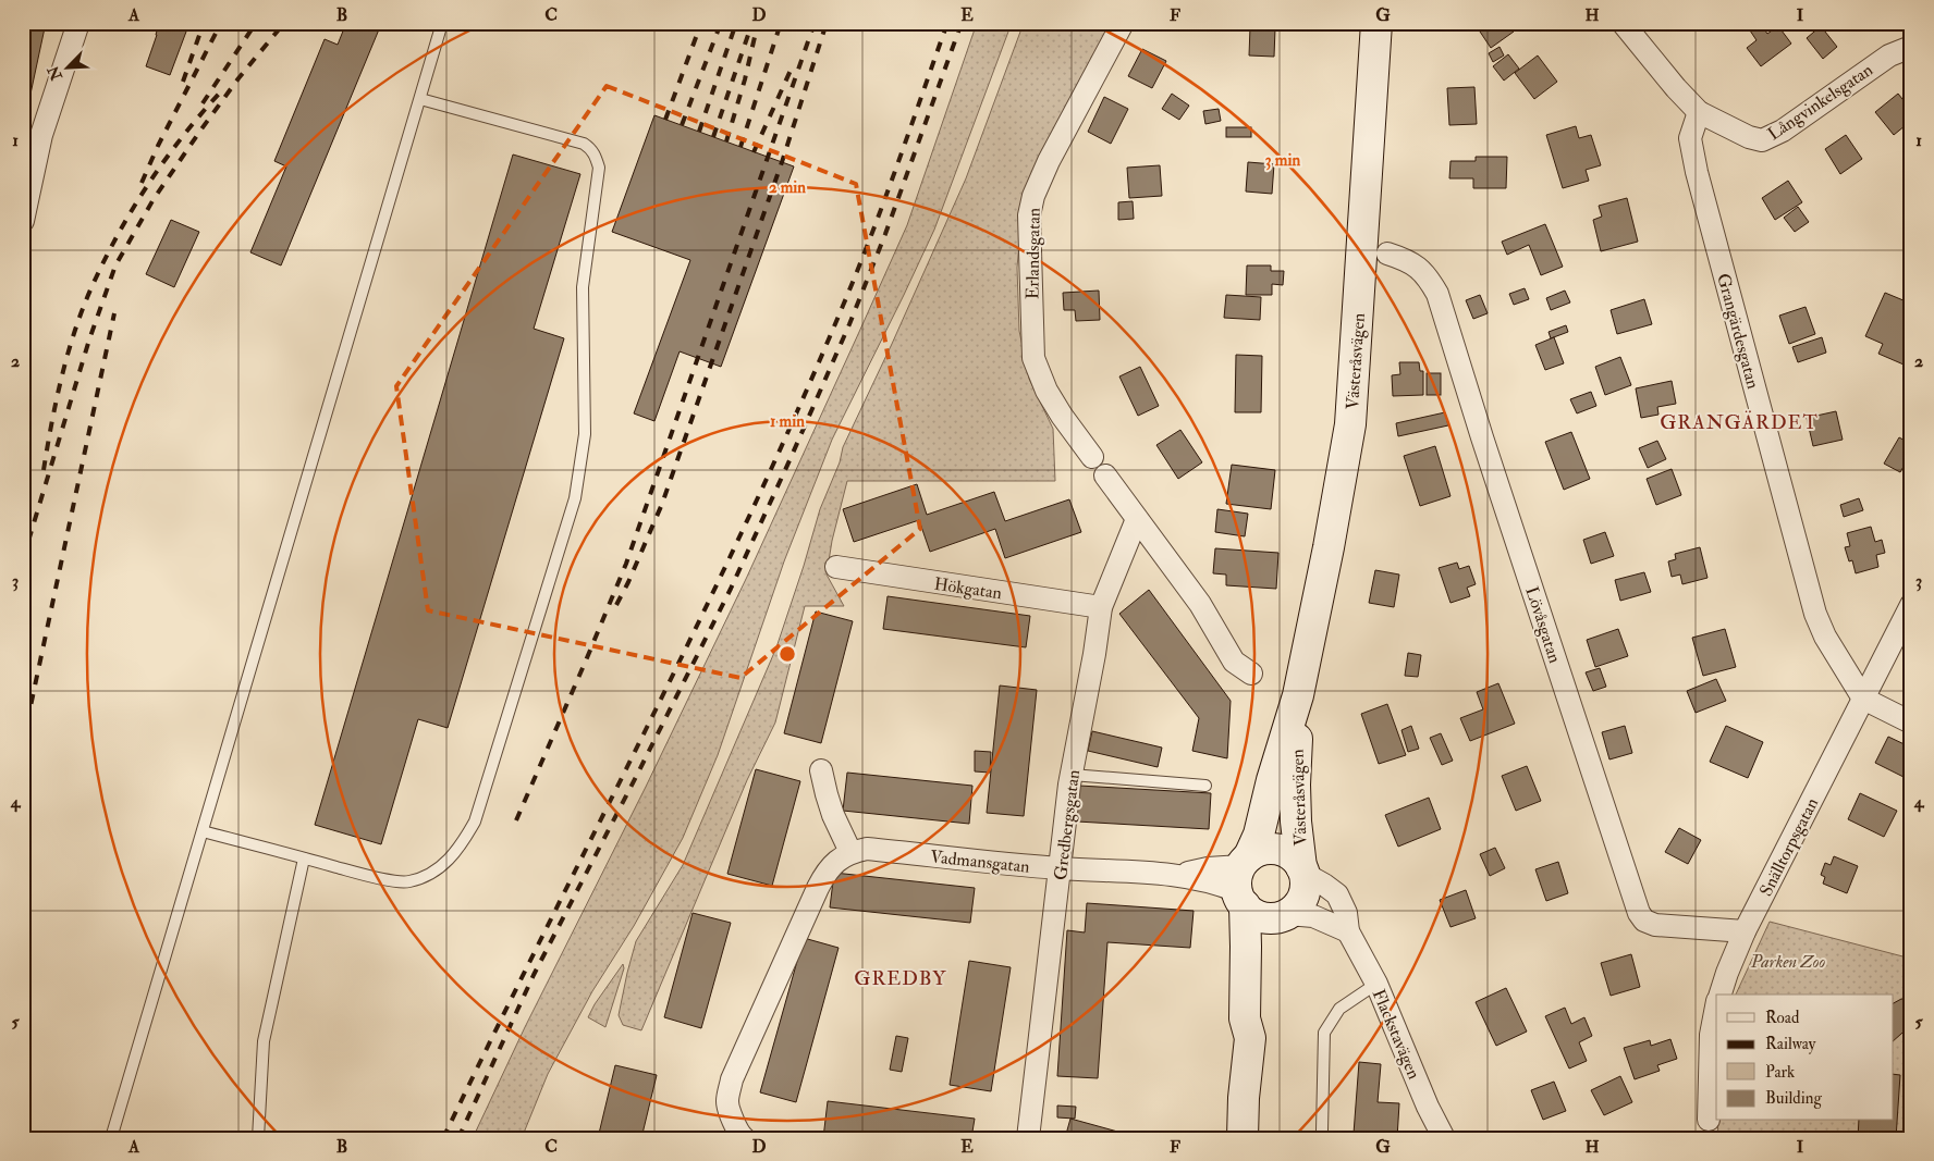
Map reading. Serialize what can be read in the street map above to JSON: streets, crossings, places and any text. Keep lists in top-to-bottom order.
{
  "streets": {
    "street": [
      "Långvinkelsgatan",
      "Erlandsgatan",
      "Grangärdesgatan",
      "Västeråsvägen",
      "Hökgatan",
      "Lövåsgatan",
      "Gredbergsgatan",
      "Snälltorpsgatan",
      "Vadmansgatan",
      "Flackstavägen"
    ]
  },
  "crossings": [
    ["Långvinkelsgatan", "Grangärdesgatan"],
    ["Grangärdesgatan", "Snälltorpsgatan"],
    ["Västeråsvägen", "Vadmansgatan"],
    ["Västeråsvägen", "Flackstavägen"],
    ["Hökgatan", "Gredbergsgatan"],
    ["Lövåsgatan", "Snälltorpsgatan"],
    ["Gredbergsgatan", "Vadmansgatan"],
    ["Vadmansgatan", "Flackstavägen"]
  ],
  "districts": ["GRANGÄRDET", "GREDBY"],
  "parks": ["Parken Zoo"],
  "legend": [
    "Road",
    "Railway",
    "Park",
    "Building"
  ],
  "north": "bottom left",
  "grid": {
    "columns": [
      "A",
      "B",
      "C",
      "D",
      "E",
      "F",
      "G",
      "H",
      "I"
    ],
    "rows": [
      "1",
      "2",
      "3",
      "4",
      "5"
    ]
  },
  "rings": ["3 min", "2 min", "1 min"]
}
